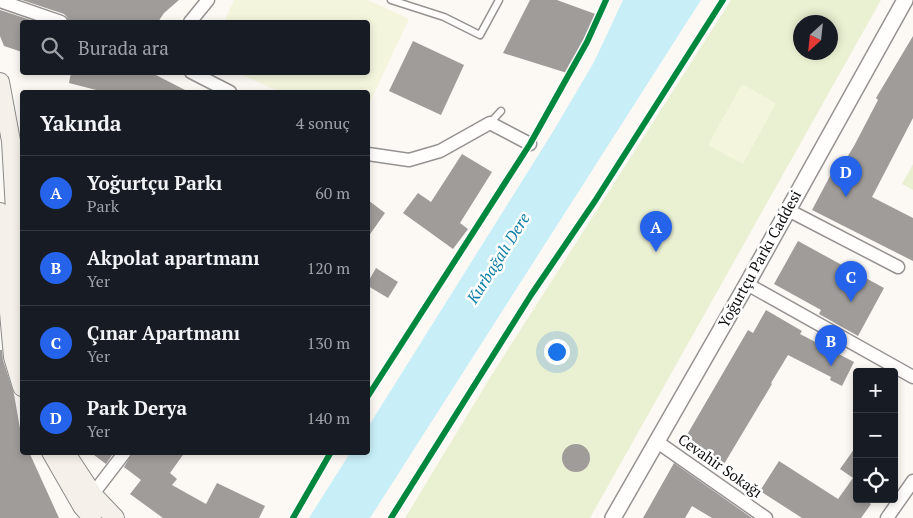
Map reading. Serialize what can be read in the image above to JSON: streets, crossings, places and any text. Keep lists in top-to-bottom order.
{
  "streets": {
    "street": ["Yoğurtçu Parkı Caddesi", "Cevahir Sokağı"]
  },
  "crossings": [
    ["Yoğurtçu Parkı Caddesi", "Cevahir Sokağı"]
  ],
  "water": ["Kurbağalı Dere"],
  "north": "bottom left",
  "page": {
    "search": "Burada ara",
    "heading": ["Yakında", "4 sonuç"],
    "list": [
      {
        "mark": "A",
        "name": "Yoğurtçu Parkı",
        "note": "Park",
        "value": "60 m"
      },
      {
        "mark": "B",
        "name": "Akpolat apartmanı",
        "note": "Yer",
        "value": "120 m"
      },
      {
        "mark": "C",
        "name": "Çınar Apartmanı",
        "note": "Yer",
        "value": "130 m"
      },
      {
        "mark": "D",
        "name": "Park Derya",
        "note": "Yer",
        "value": "140 m"
      }
    ],
    "pins": [
      "D",
      "A",
      "C",
      "B"
    ],
    "map_buttons": ["+", "−"]
  }
}
